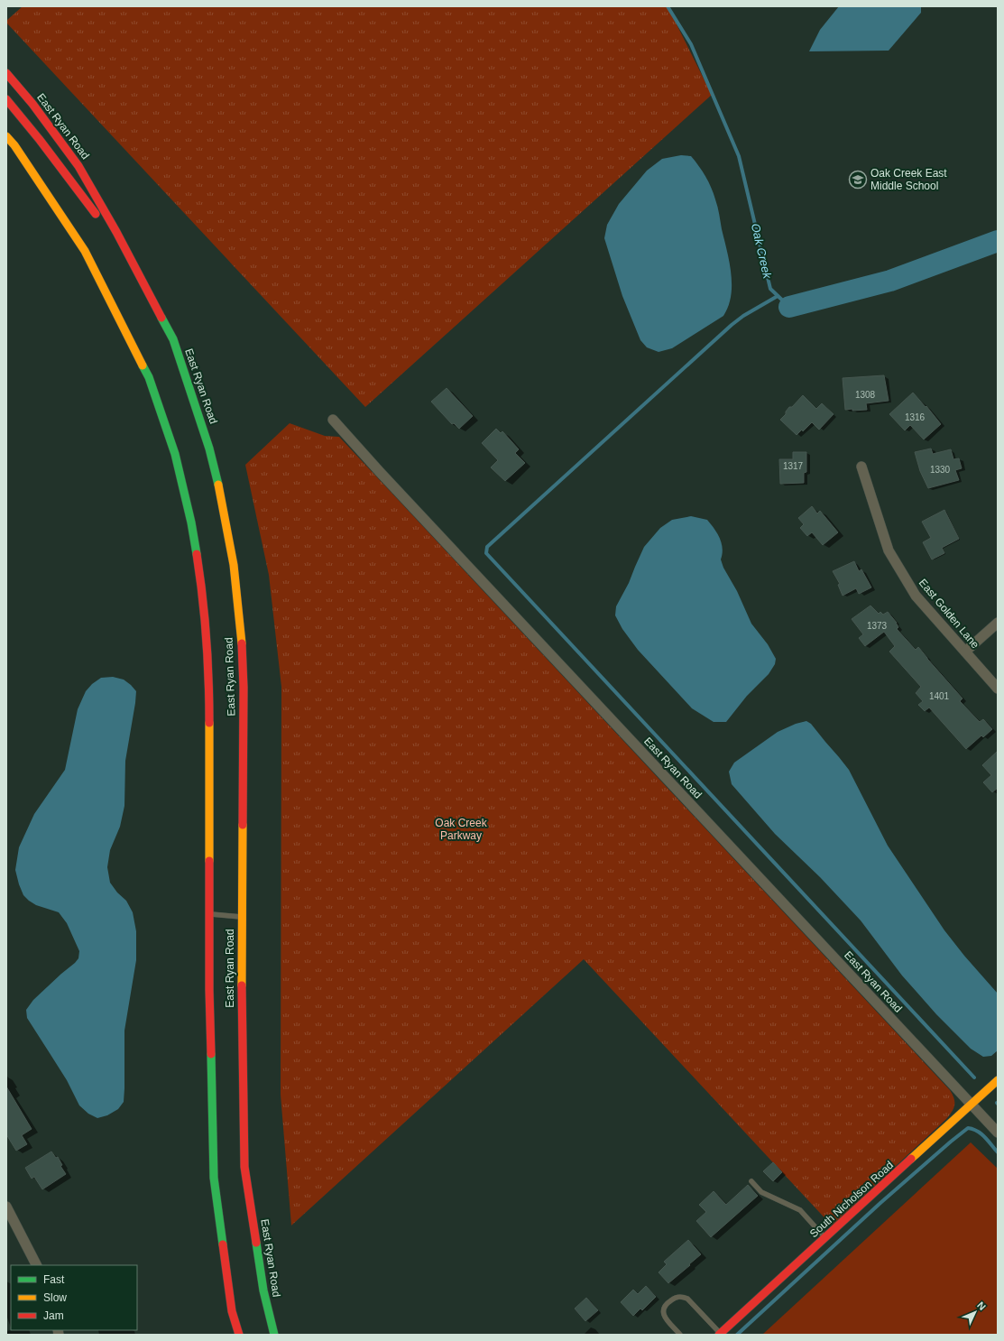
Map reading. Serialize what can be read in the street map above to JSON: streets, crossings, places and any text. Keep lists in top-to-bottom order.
{
  "streets": {
    "main road": ["East Ryan Road", "South Nicholson Road"],
    "street": ["East Golden Lane"]
  },
  "crossings": [
    ["East Ryan Road", "South Nicholson Road"]
  ],
  "water": ["Oak Creek"],
  "parks": ["Oak Creek Parkway"],
  "places": {
    "school or university": ["Oak Creek East Middle School"]
  },
  "house_numbers": [
    "1308",
    "1316",
    "1317",
    "1330",
    "1373",
    "1401"
  ],
  "legend": ["Fast", "Slow", "Jam"],
  "north": "top right"
}
